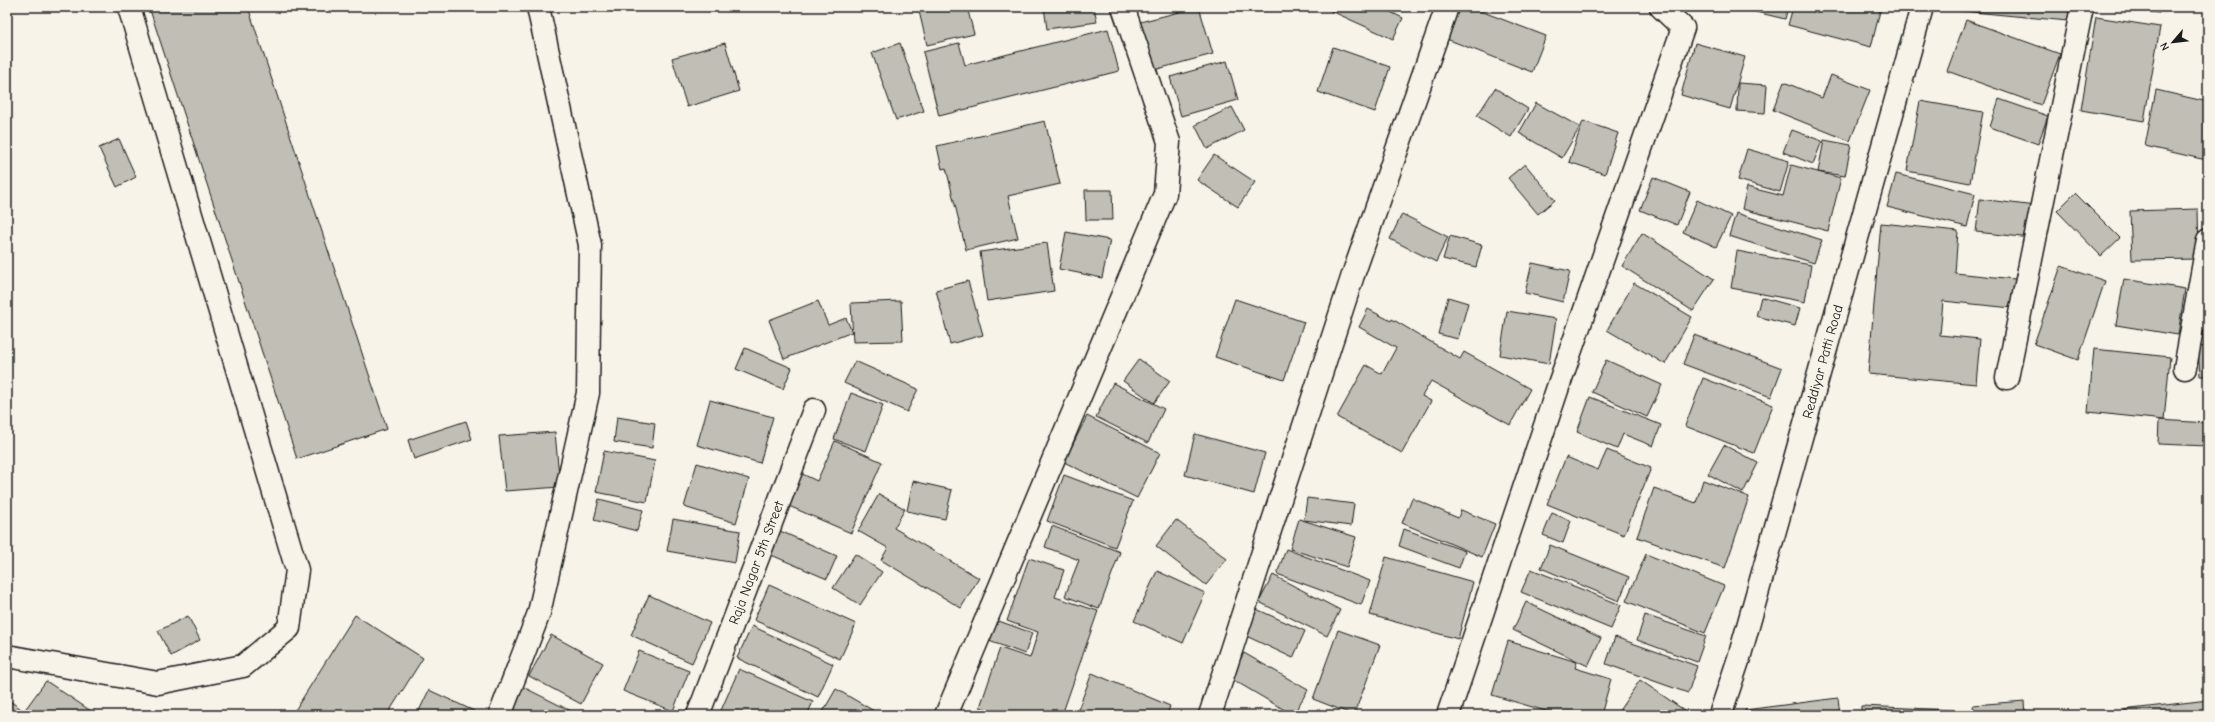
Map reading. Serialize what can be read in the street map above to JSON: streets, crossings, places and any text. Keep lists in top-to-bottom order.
{
  "streets": {
    "street": ["Reddiyar Patti Road", "Raja Nagar 5th Street"]
  },
  "north": "bottom left"
}
